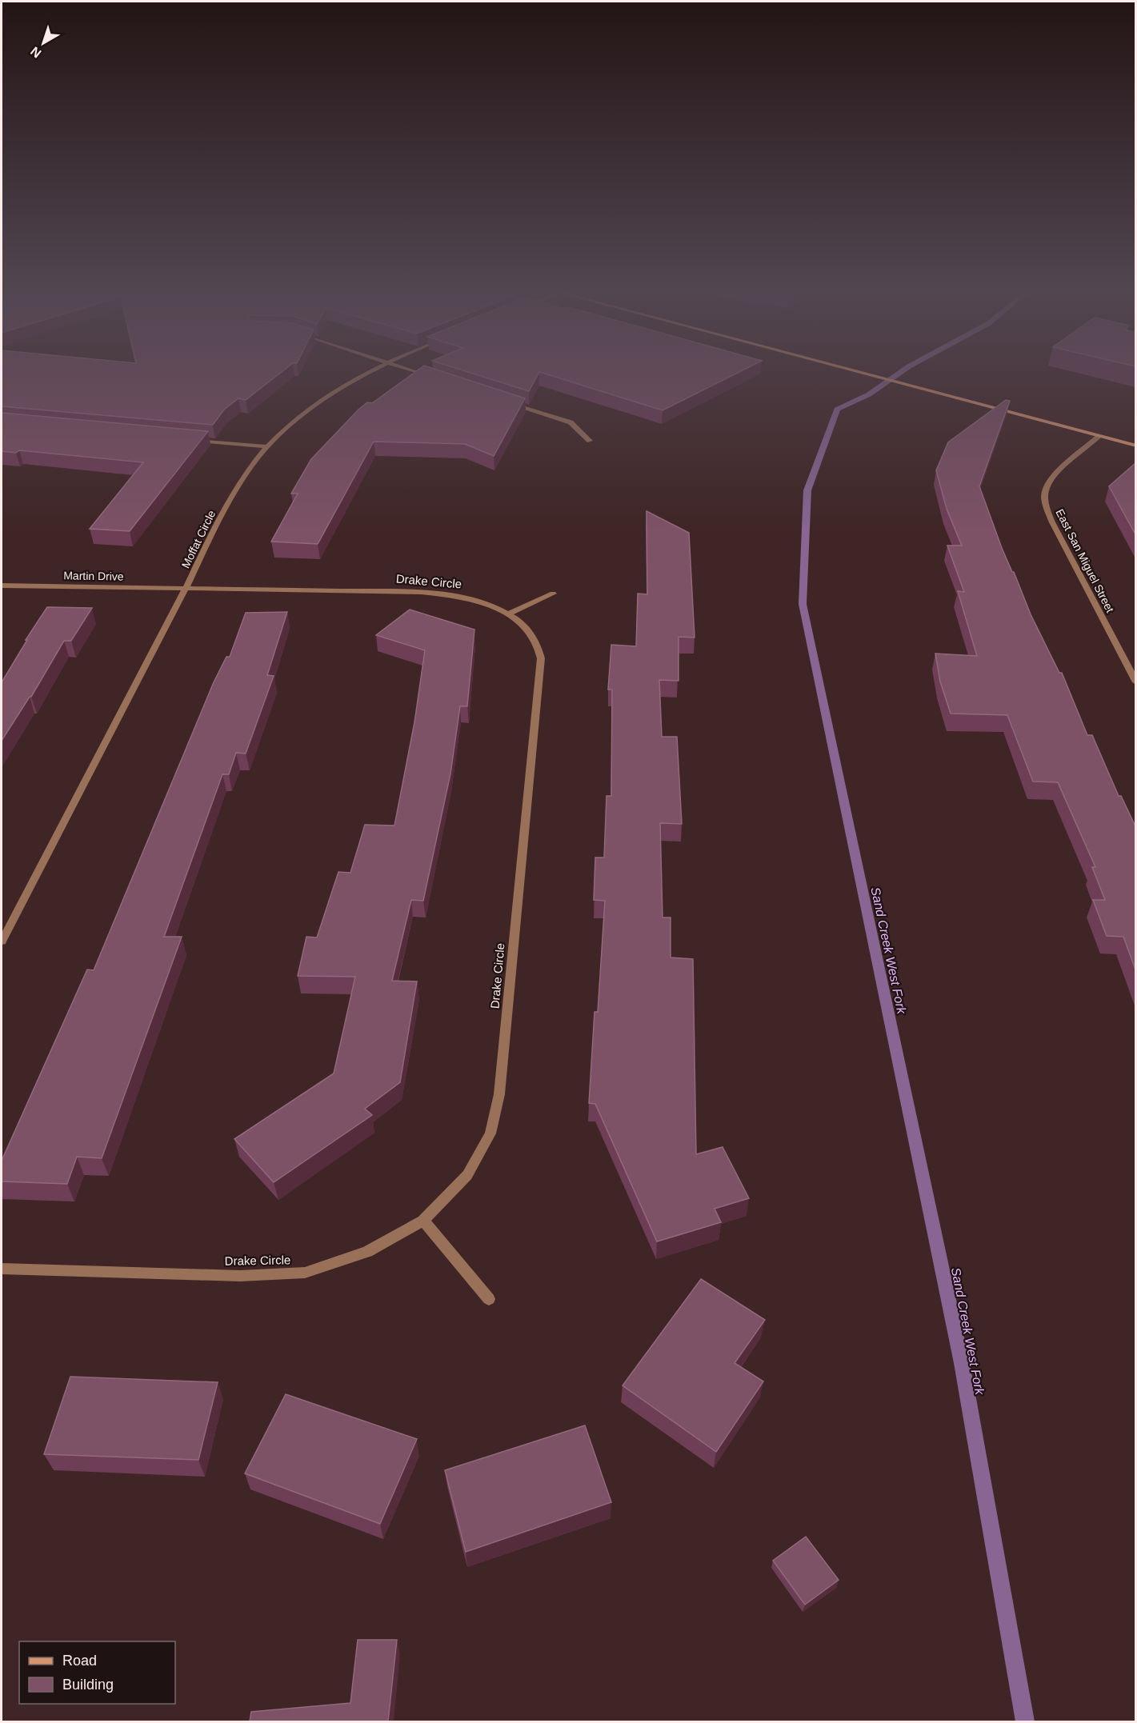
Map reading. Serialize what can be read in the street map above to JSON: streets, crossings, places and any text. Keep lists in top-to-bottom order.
{
  "streets": {
    "street": [
      "Moffat Circle",
      "East San Miguel Street",
      "Martin Drive",
      "Drake Circle"
    ]
  },
  "crossings": [
    ["Moffat Circle", "Martin Drive"],
    ["Moffat Circle", "Drake Circle"],
    ["Martin Drive", "Drake Circle"]
  ],
  "water": ["Sand Creek West Fork"],
  "legend": ["Road", "Building"],
  "north": "bottom left"
}
